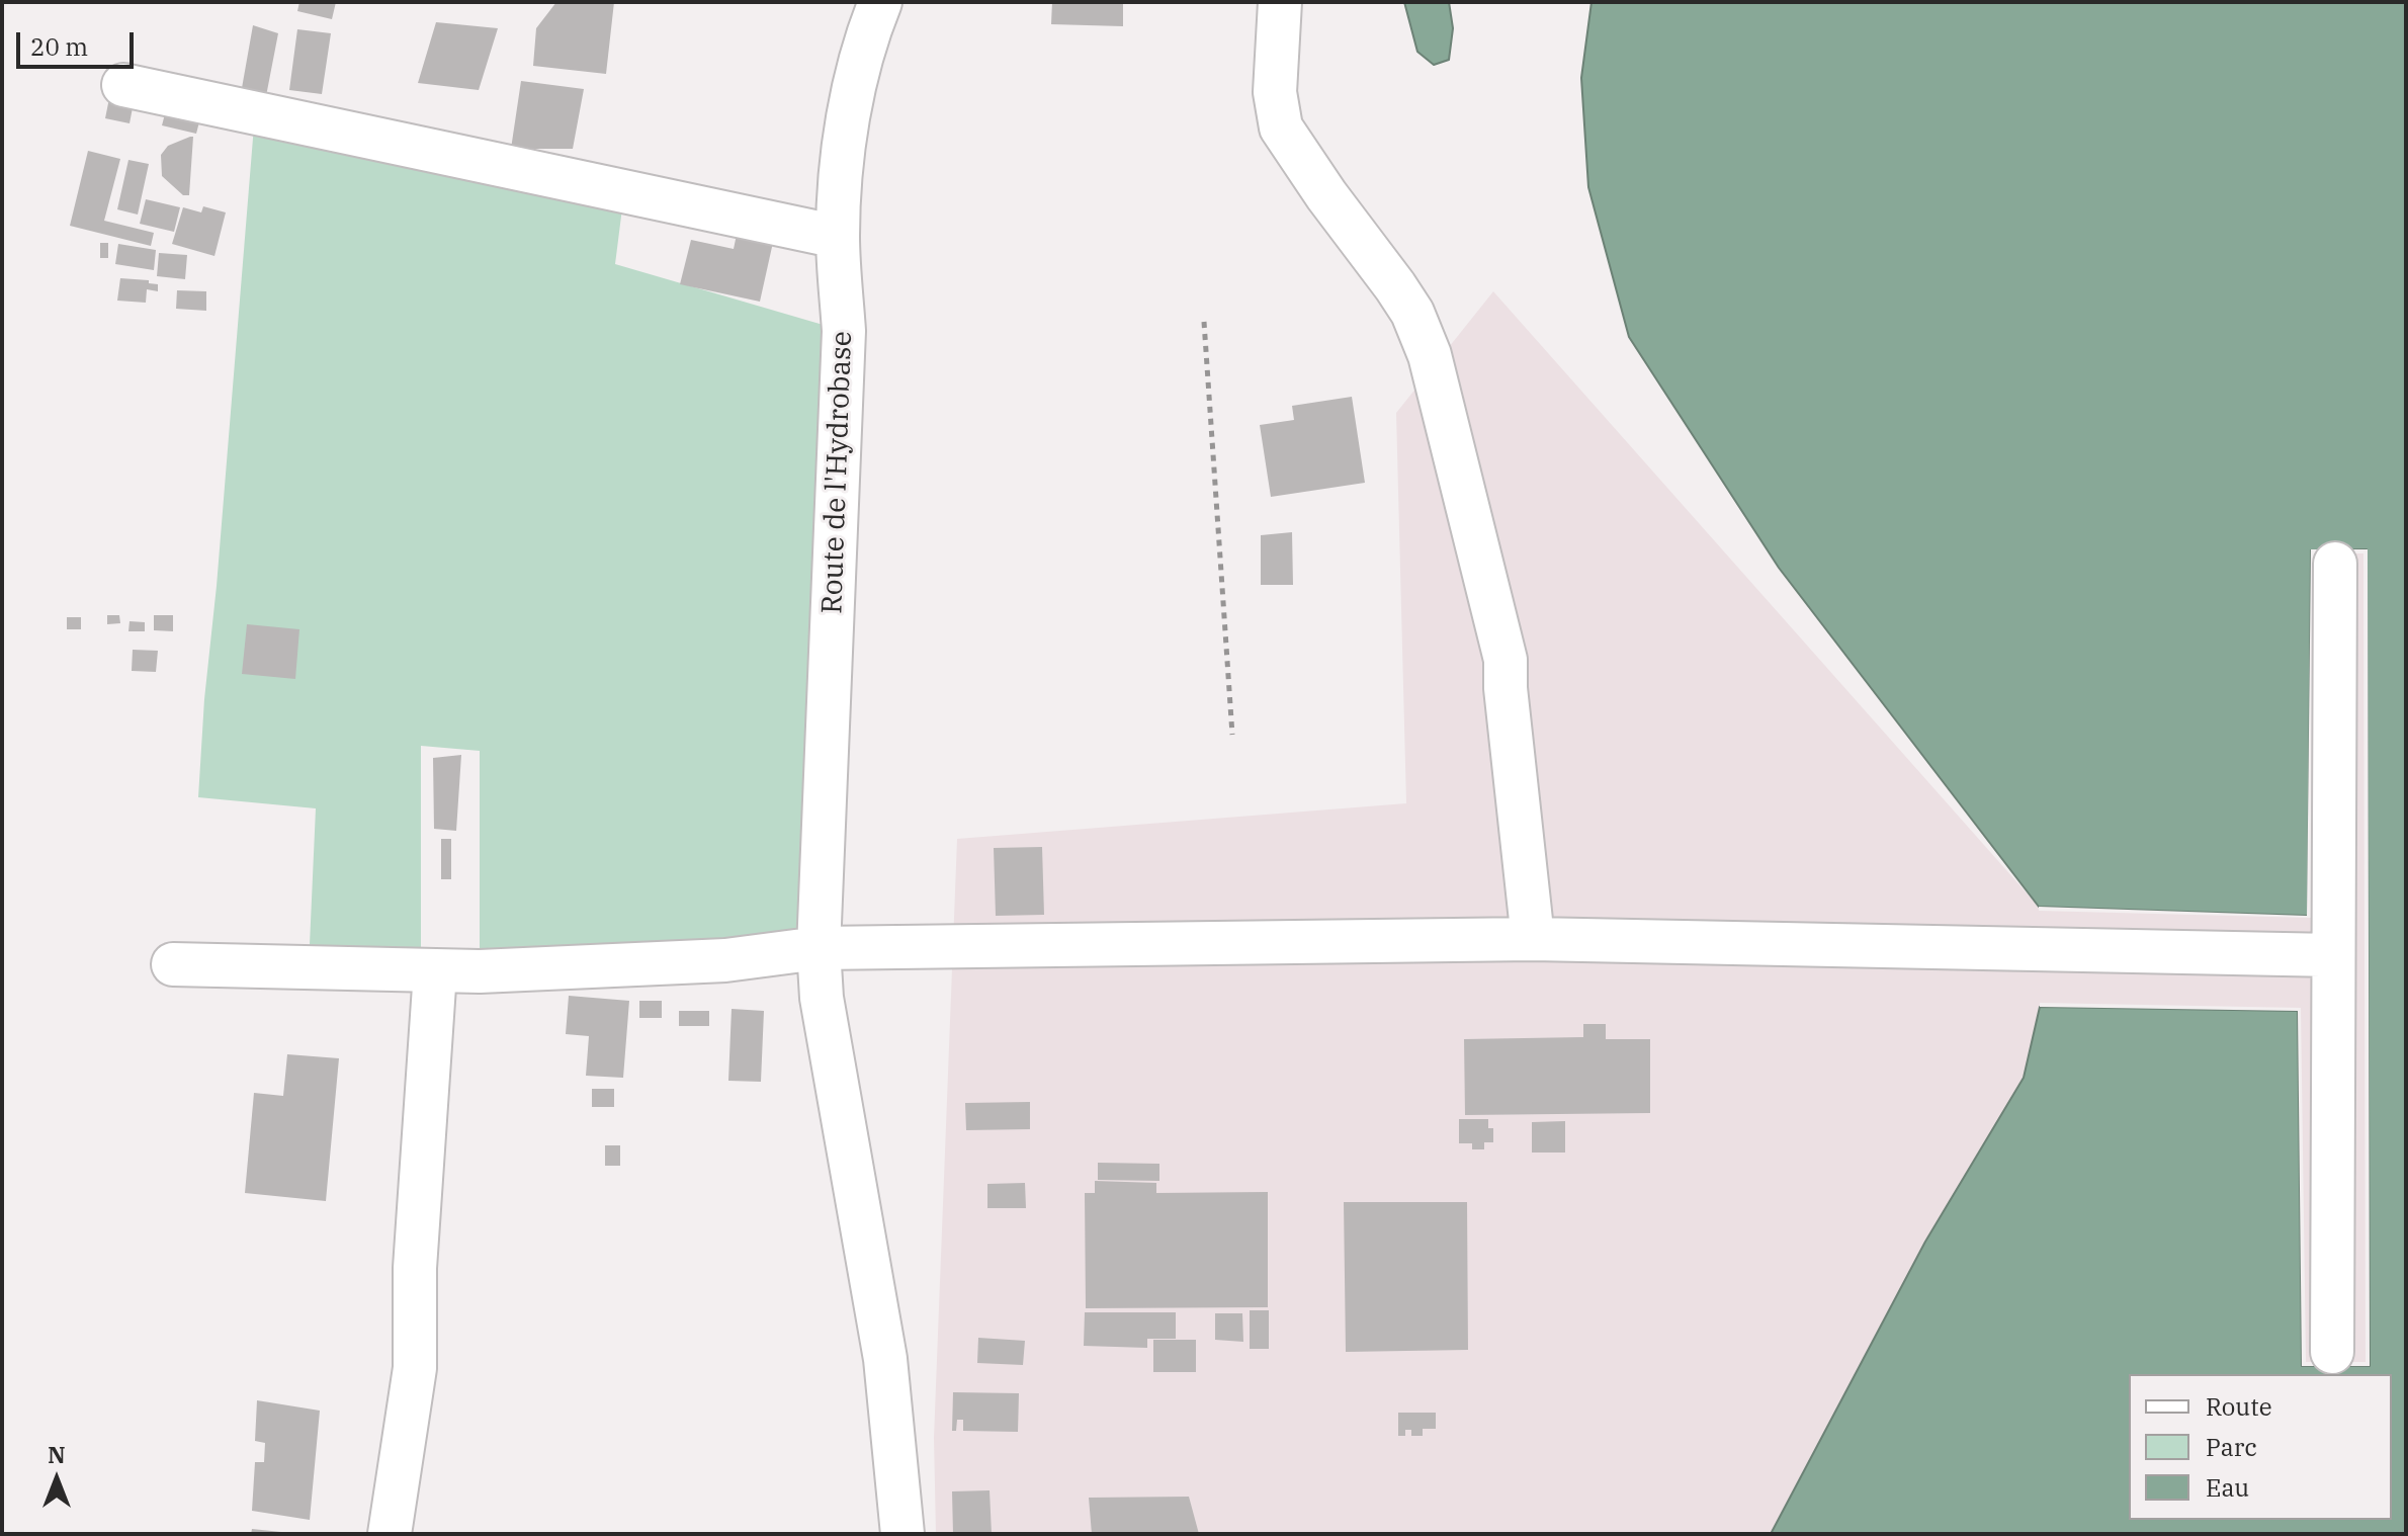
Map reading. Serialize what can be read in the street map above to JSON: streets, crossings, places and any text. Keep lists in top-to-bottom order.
{
  "streets": {
    "street": ["Route de l'Hydrobase"]
  },
  "legend": ["Route", "Parc", "Eau"],
  "scale_bar": "20 m",
  "north": "top"
}
